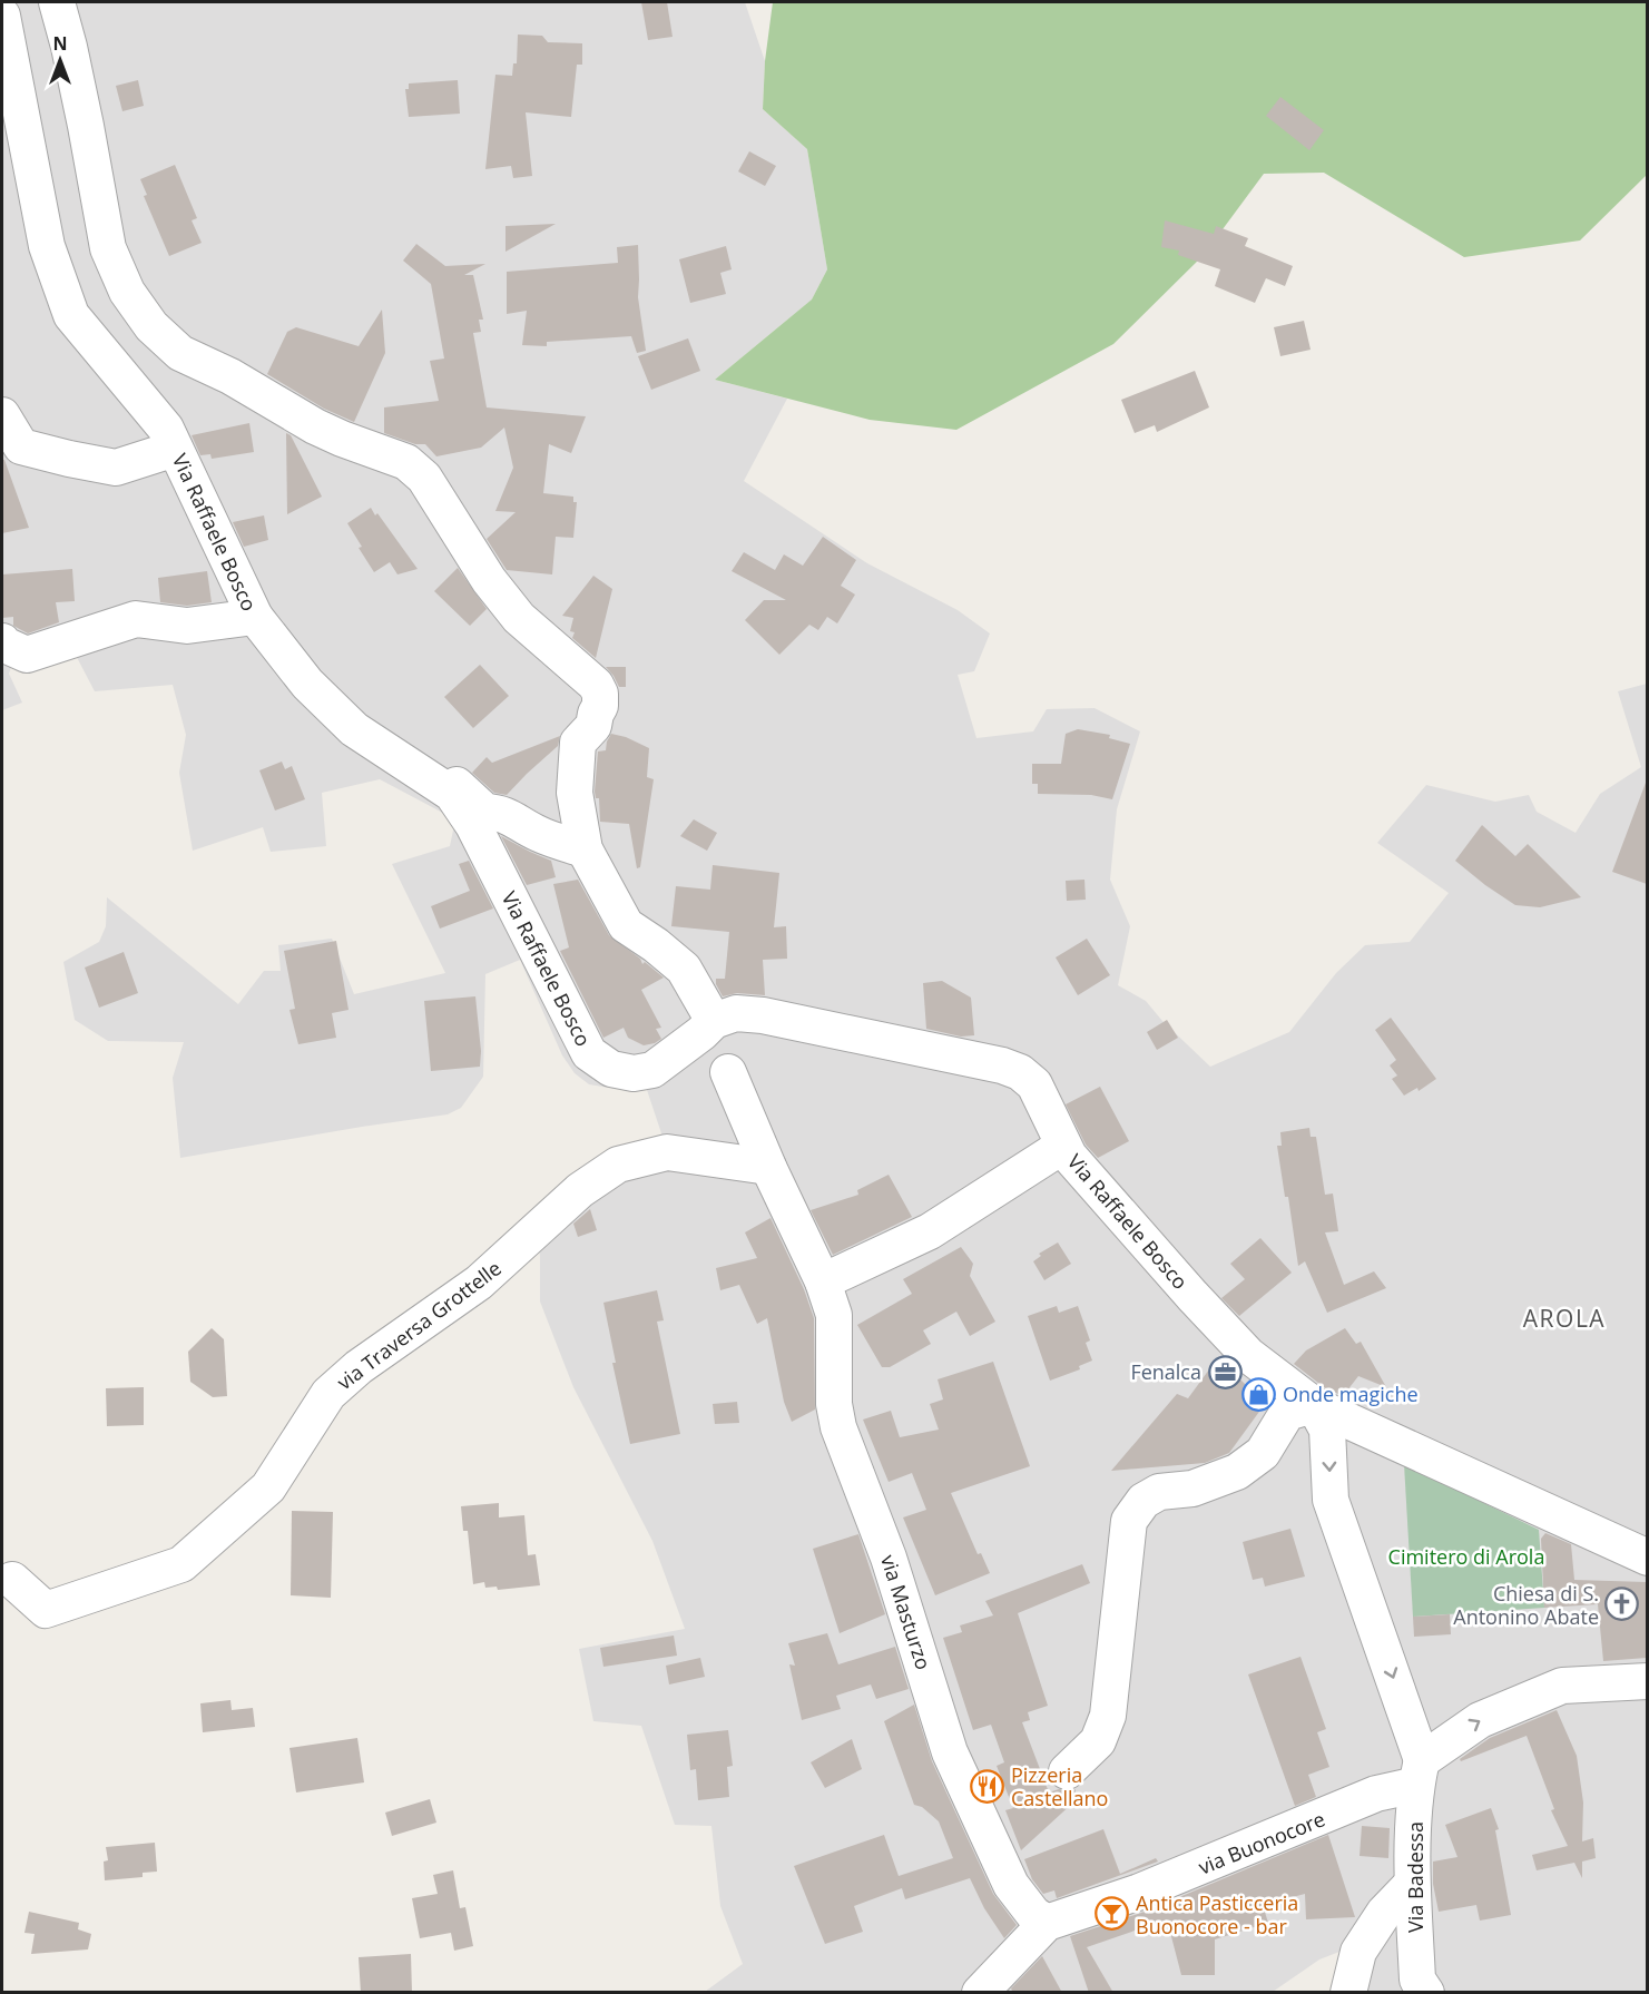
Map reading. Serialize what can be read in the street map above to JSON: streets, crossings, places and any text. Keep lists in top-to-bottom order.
{
  "streets": {
    "street": [
      "Via Raffaele Bosco",
      "via Traversa Grottelle",
      "via Masturzo",
      "via Buonocore",
      "Via Badessa"
    ]
  },
  "crossings": [
    ["via Masturzo", "via Buonocore"],
    ["via Buonocore", "Via Badessa"]
  ],
  "districts": ["AROLA"],
  "parks": ["Cimitero di Arola"],
  "places": {
    "office": ["Fenalca"],
    "shop": ["Onde magiche"],
    "church": ["Chiesa di S. Antonino Abate"],
    "restaurant": ["Pizzeria Castellano"],
    "bar": ["Antica Pasticceria Buonocore - bar"]
  },
  "north": "top"
}
